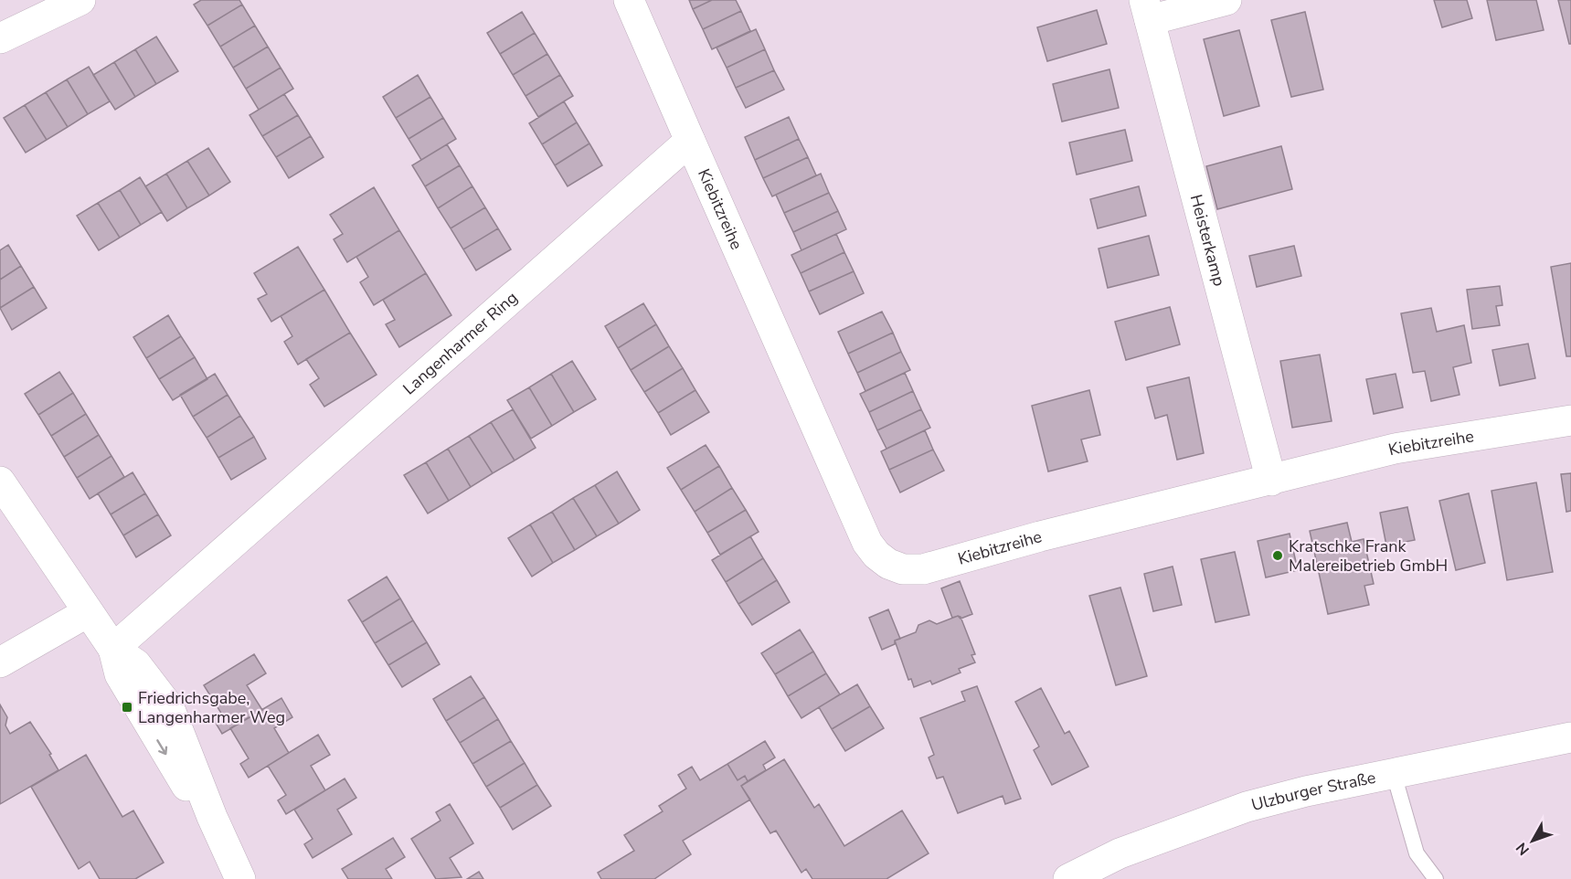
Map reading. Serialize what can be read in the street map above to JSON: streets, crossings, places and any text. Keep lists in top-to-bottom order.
{
  "streets": {
    "street": [
      "Kiebitzreihe",
      "Heisterkamp",
      "Langenharmer Ring",
      "Ulzburger Straße"
    ]
  },
  "crossings": [
    ["Kiebitzreihe", "Heisterkamp"],
    ["Kiebitzreihe", "Langenharmer Ring"]
  ],
  "places": {
    "other": ["Kratschke Frank Malereibetrieb GmbH"],
    "transit": ["Friedrichsgabe, Langenharmer Weg"]
  },
  "north": "bottom left"
}
